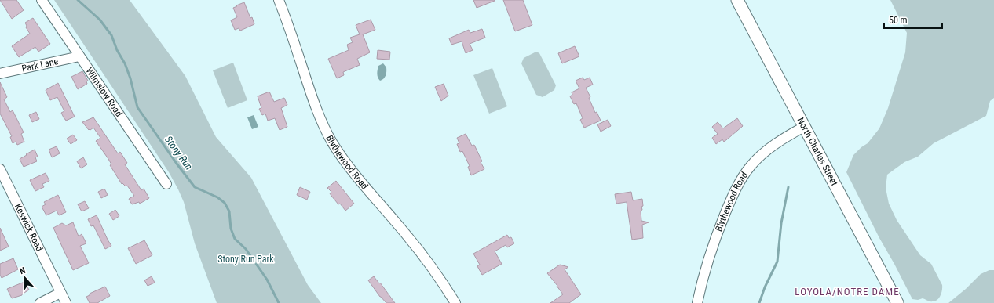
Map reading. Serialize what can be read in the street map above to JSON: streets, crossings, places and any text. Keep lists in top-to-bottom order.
{
  "streets": {
    "main road": ["North Charles Street"],
    "street": [
      "Park Lane",
      "Wilmslow Road",
      "Blythewood Road",
      "Keswick Road"
    ]
  },
  "crossings": [
    ["Park Lane", "Wilmslow Road"],
    ["North Charles Street", "Blythewood Road"]
  ],
  "districts": ["LOYOLA/NOTRE DAME"],
  "water": ["Stony Run"],
  "parks": ["Stony Run Park"],
  "scale_bar": "50 m",
  "north": "top"
}
